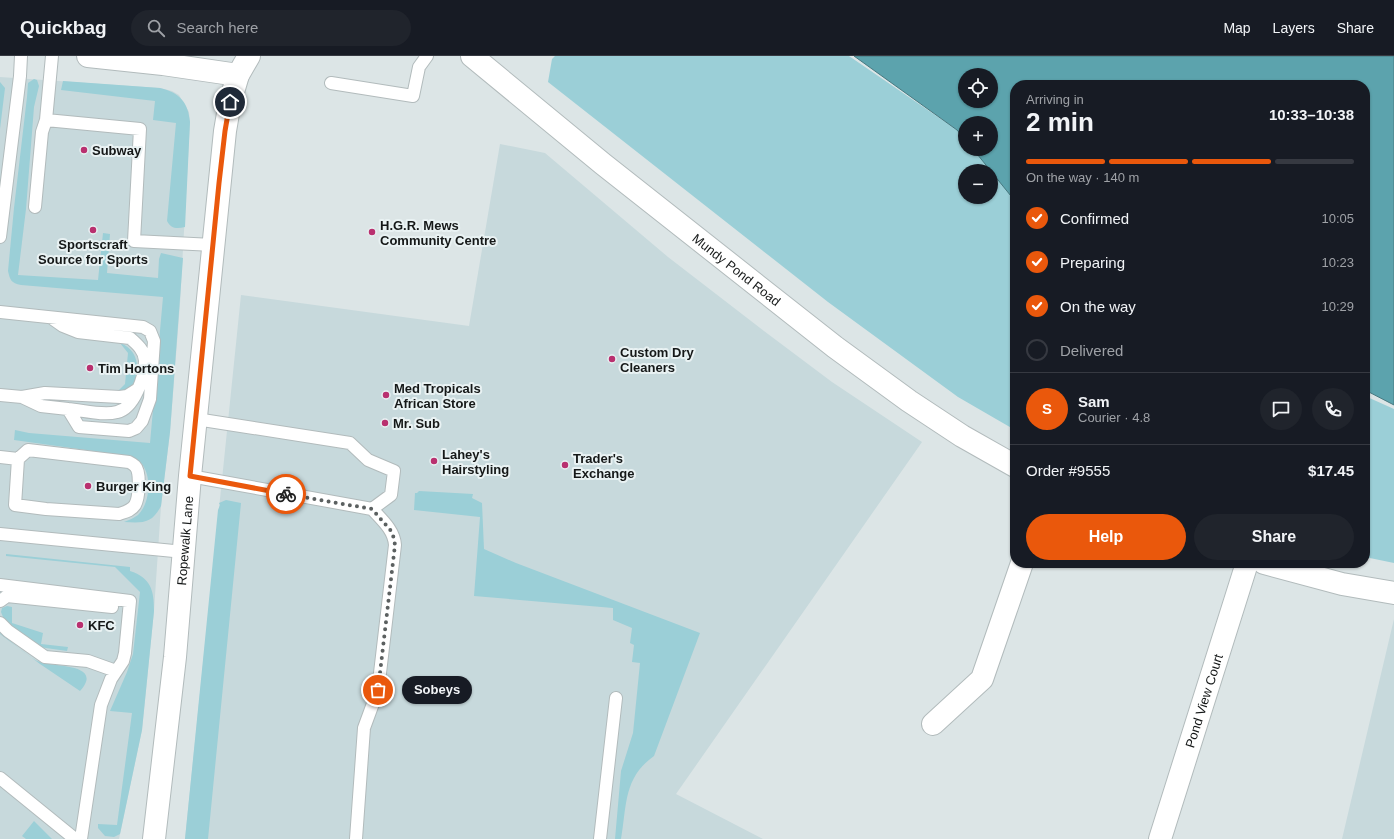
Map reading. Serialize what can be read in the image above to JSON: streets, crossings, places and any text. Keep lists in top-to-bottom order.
{
  "streets": {
    "street": ["Mundy Pond Road", "Ropewalk Lane", "Pond View Court"]
  },
  "places": [
    "Subway",
    "Sportscraft Source for Sports",
    "H.G.R. Mews Community Centre",
    "Custom Dry Cleaners",
    "Tim Hortons",
    "Med Tropicals African Store",
    "Mr. Sub",
    "Lahey's Hairstyling",
    "Trader's Exchange",
    "Burger King",
    "KFC",
    "Sobeys"
  ],
  "page": {
    "header": "Quickbag",
    "search": "Search here",
    "nav": ["Map", "Layers", "Share"],
    "map_buttons": ["+", "−"],
    "heading": ["2 min", "Arriving in", "10:33–10:38"],
    "panel": [
      "Sam",
      "Courier · 4.8",
      "Order #9555",
      "$17.45"
    ],
    "bar": "On the way · 140 m",
    "list": [
      ["Confirmed", "10:05"],
      ["Preparing", "10:23"],
      ["On the way", "10:29"],
      "Delivered"
    ],
    "round": "S",
    "buttons": ["Help", "Share"],
    "bubble": "Sobeys"
  }
}
